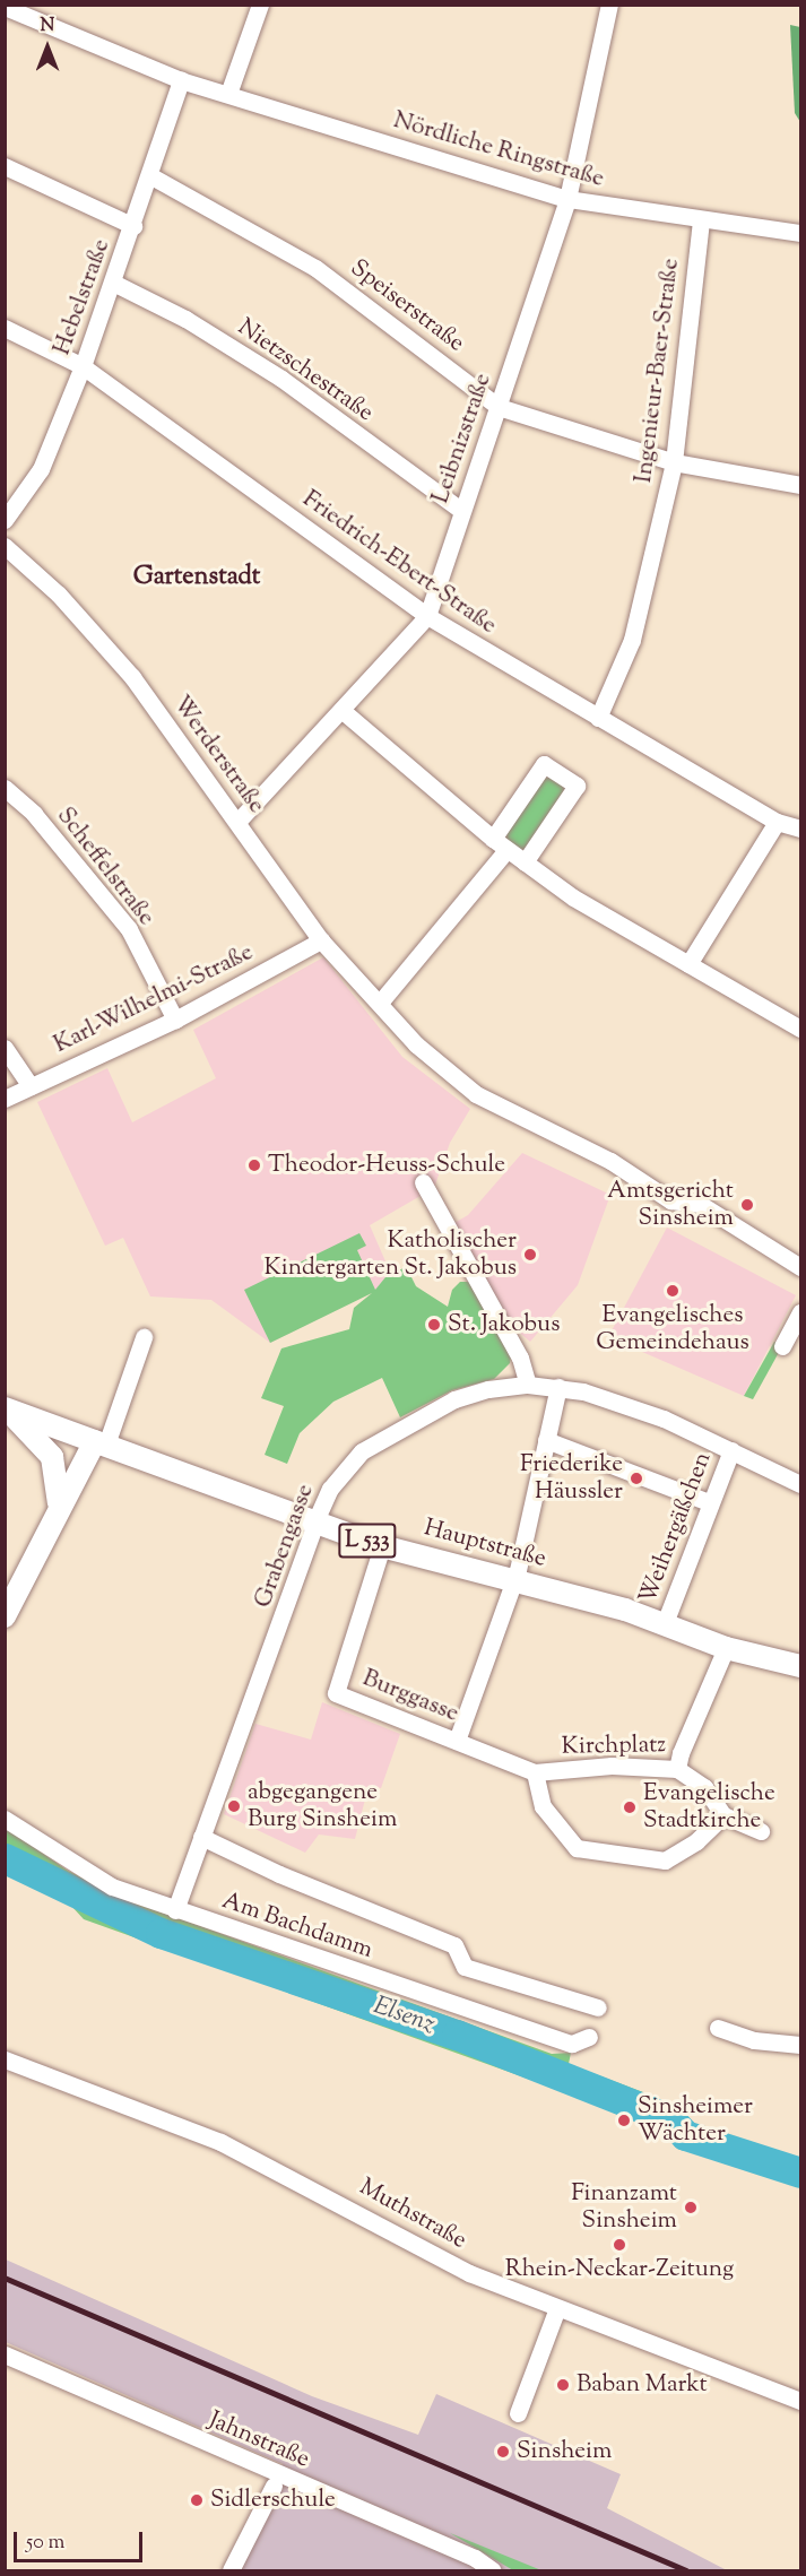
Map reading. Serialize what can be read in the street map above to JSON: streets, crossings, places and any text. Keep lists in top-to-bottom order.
{
  "streets": {
    "main road": ["L 533", "Hauptstraße"],
    "street": [
      "Nördliche Ringstraße",
      "Hebelstraße",
      "Speiserstraße",
      "Nietzschestraße",
      "Ingenieur-Baer-Straße",
      "Leibnizstraße",
      "Friedrich-Ebert-Straße",
      "Werderstraße",
      "Scheffelstraße",
      "Karl-Wilhelmi-Straße",
      "Weihergäßchen",
      "Grabengasse",
      "Burggasse",
      "Kirchplatz",
      "Am Bachdamm",
      "Muthstraße",
      "Jahnstraße"
    ]
  },
  "crossings": [
    ["Nördliche Ringstraße", "Hebelstraße"],
    ["Nördliche Ringstraße", "Ingenieur-Baer-Straße"],
    ["Nördliche Ringstraße", "Leibnizstraße"],
    ["Hebelstraße", "Speiserstraße"],
    ["Hebelstraße", "Nietzschestraße"],
    ["Hebelstraße", "Friedrich-Ebert-Straße"],
    ["Speiserstraße", "Ingenieur-Baer-Straße"],
    ["Speiserstraße", "Leibnizstraße"],
    ["Nietzschestraße", "Leibnizstraße"],
    ["Ingenieur-Baer-Straße", "Friedrich-Ebert-Straße"],
    ["Leibnizstraße", "Friedrich-Ebert-Straße"],
    ["Leibnizstraße", "Werderstraße"],
    ["Werderstraße", "Karl-Wilhelmi-Straße"],
    ["Scheffelstraße", "Karl-Wilhelmi-Straße"],
    ["Weihergäßchen", "Hauptstraße"],
    ["Weihergäßchen", "Grabengasse"],
    ["Hauptstraße", "Grabengasse"],
    ["Hauptstraße", "Burggasse"],
    ["Grabengasse", "Am Bachdamm"],
    ["Burggasse", "Kirchplatz"]
  ],
  "districts": ["Gartenstadt"],
  "water": ["Elsenz"],
  "places": [
    "Theodor-Heuss-Schule",
    "Amtsgericht Sinsheim",
    "Katholischer Kindergarten St. Jakobus",
    "Evangelisches Gemeindehaus",
    "St. Jakobus",
    "Friederike Häussler",
    "abgegangene Burg Sinsheim",
    "Evangelische Stadtkirche",
    "Sinsheimer Wächter",
    "Finanzamt Sinsheim",
    "Rhein-Neckar-Zeitung",
    "Baban Markt",
    "Sinsheim",
    "Sidlerschule"
  ],
  "scale_bar": "50 m",
  "north": "top"
}
